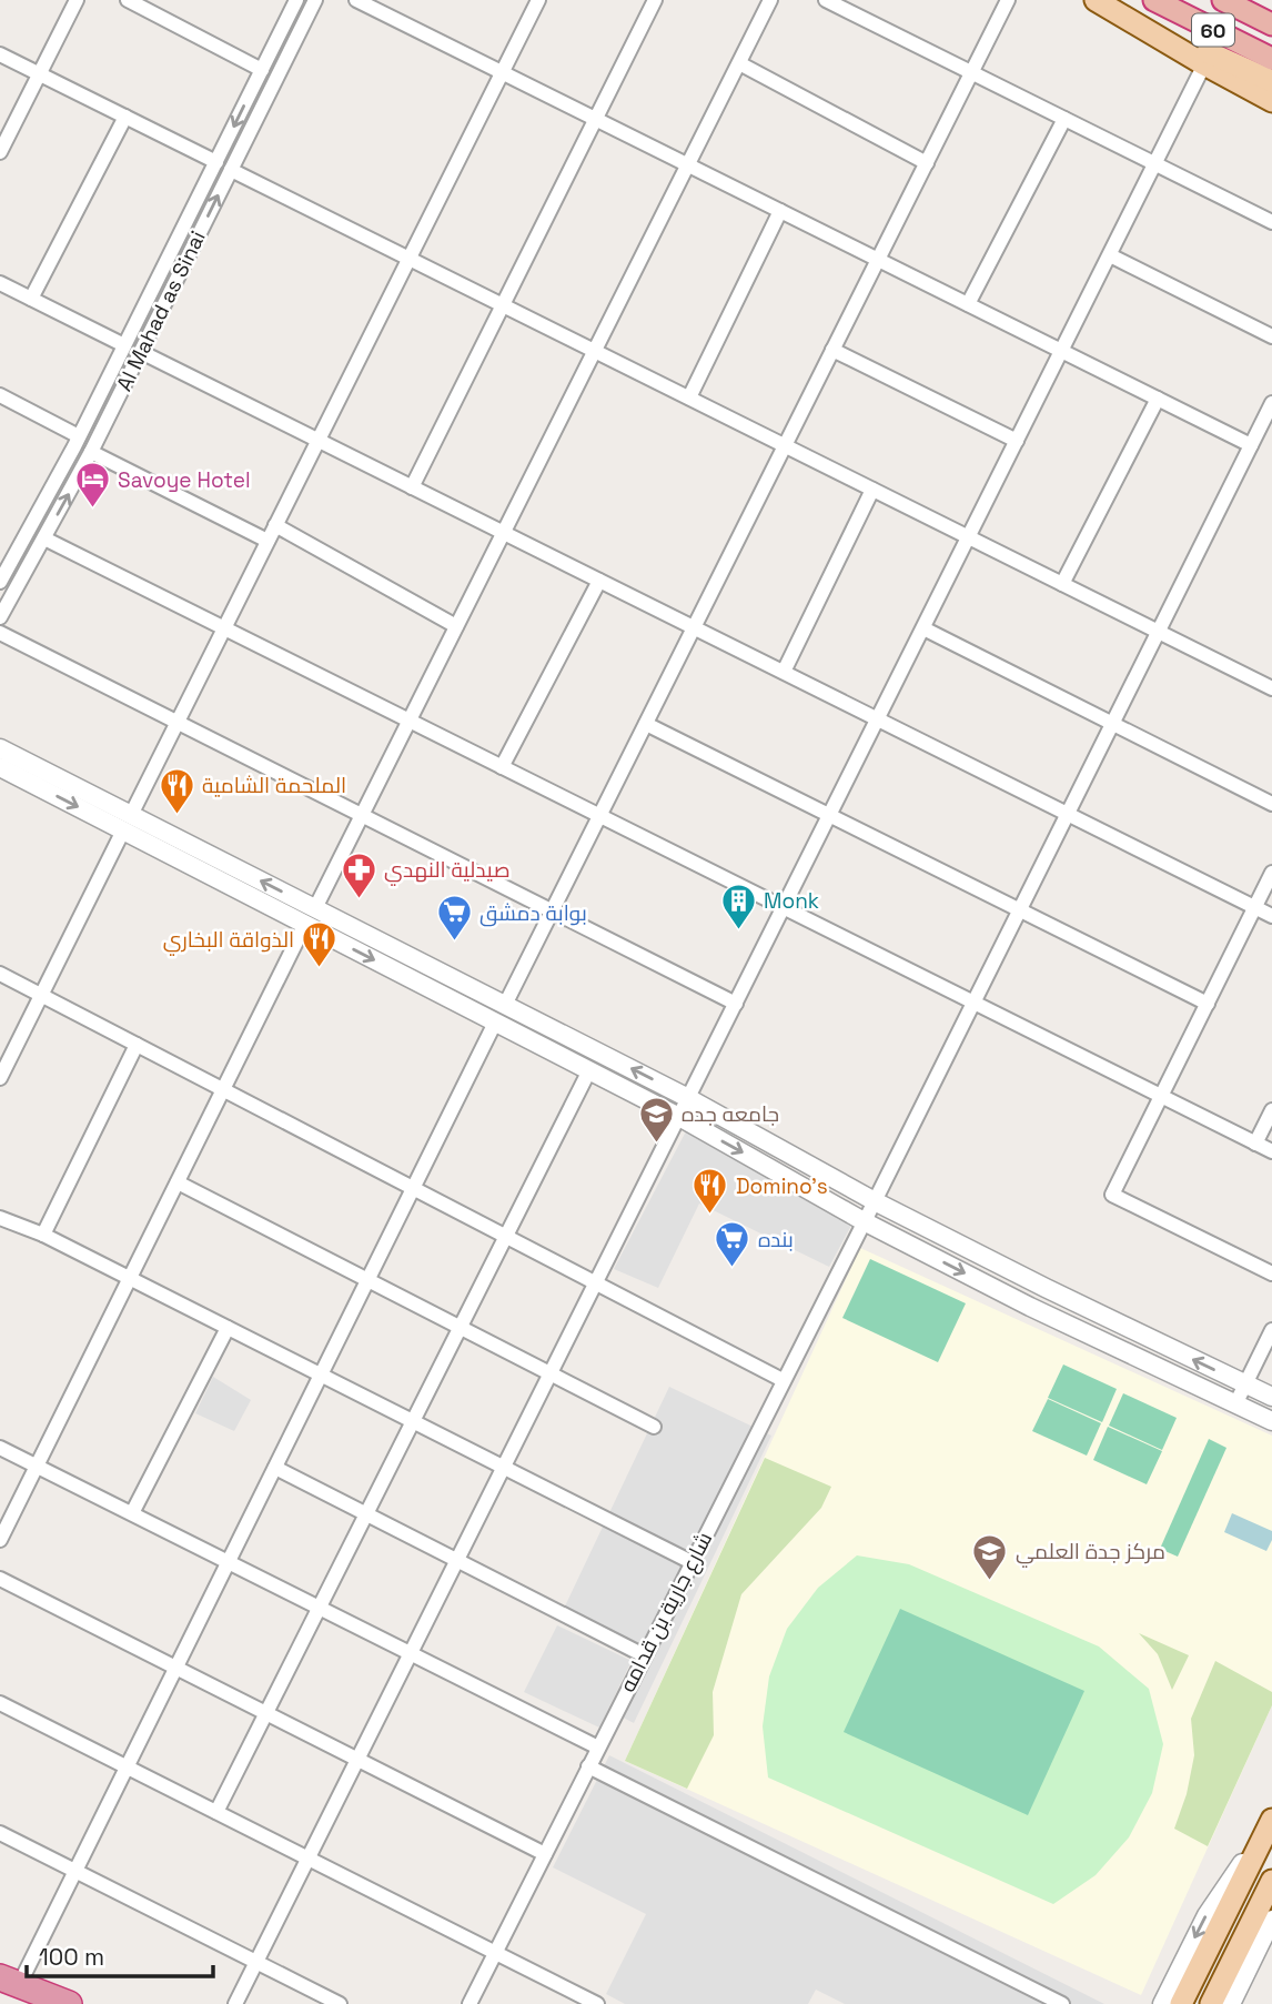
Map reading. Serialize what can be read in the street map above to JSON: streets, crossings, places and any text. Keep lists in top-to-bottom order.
{
  "streets": {
    "highway": ["60"],
    "street": ["Al Mahad as Sinai", "شارع جارية بن قدامه"]
  },
  "places": {
    "hotel": ["Savoye Hotel"],
    "restaurant": ["الملحمة الشامية", "الذواقة البخاري", "Domino's"],
    "pharmacy": ["صيدلية النهدي"],
    "building": ["Monk"],
    "supermarket": ["بوابة دمشق", "بنده"],
    "school or university": ["جامعه جده", "مركز جدة العلمي"]
  },
  "scale_bar": "100 m"
}
